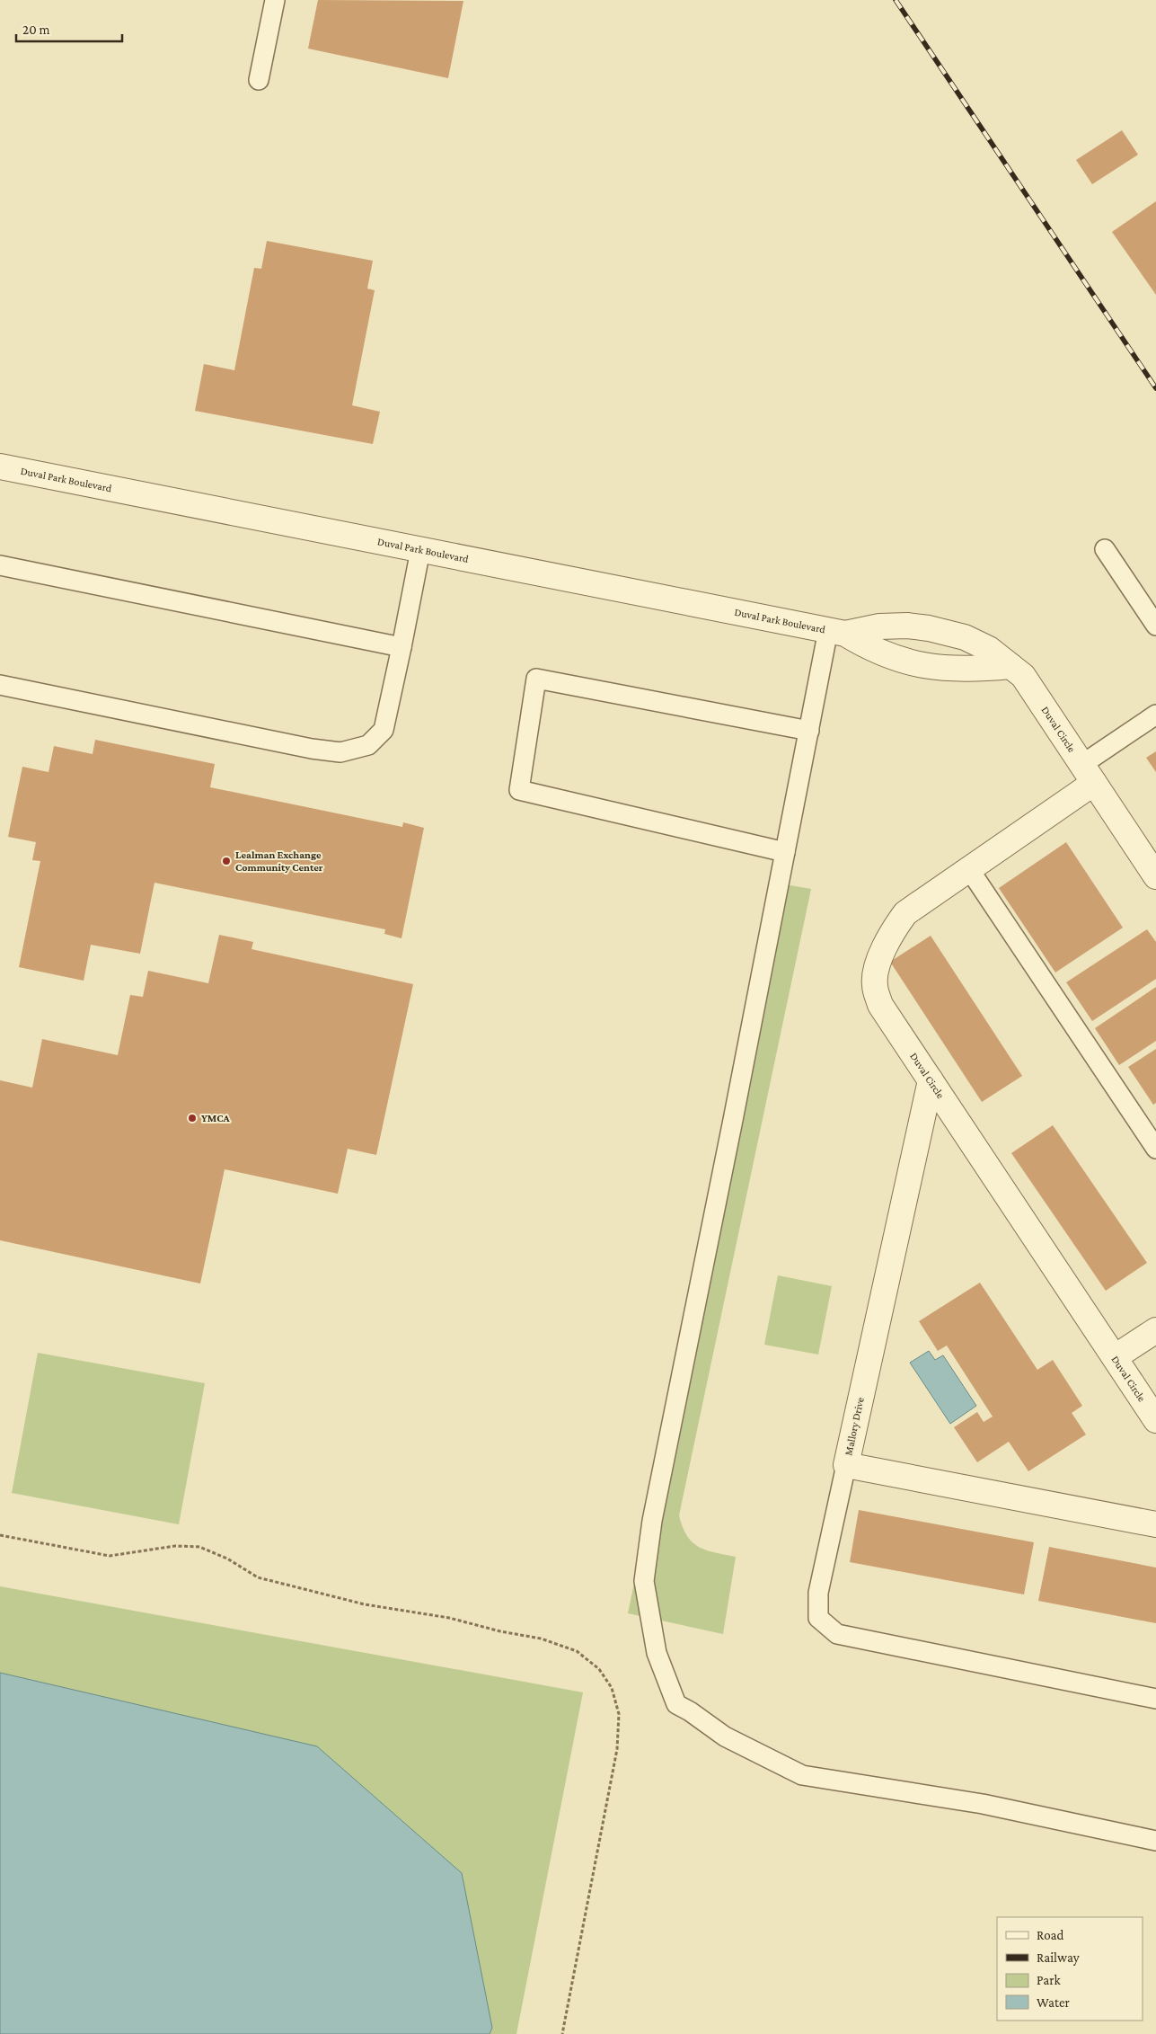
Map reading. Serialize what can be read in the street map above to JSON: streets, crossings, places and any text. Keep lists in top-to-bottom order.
{
  "streets": {
    "street": ["Duval Park Boulevard", "Duval Circle", "Mallory Drive"]
  },
  "crossings": [
    ["Duval Park Boulevard", "Duval Circle"],
    ["Duval Circle", "Mallory Drive"]
  ],
  "places": ["Lealman Exchange Community Center", "YMCA"],
  "legend": [
    "Road",
    "Railway",
    "Park",
    "Water"
  ],
  "scale_bar": "20 m"
}
